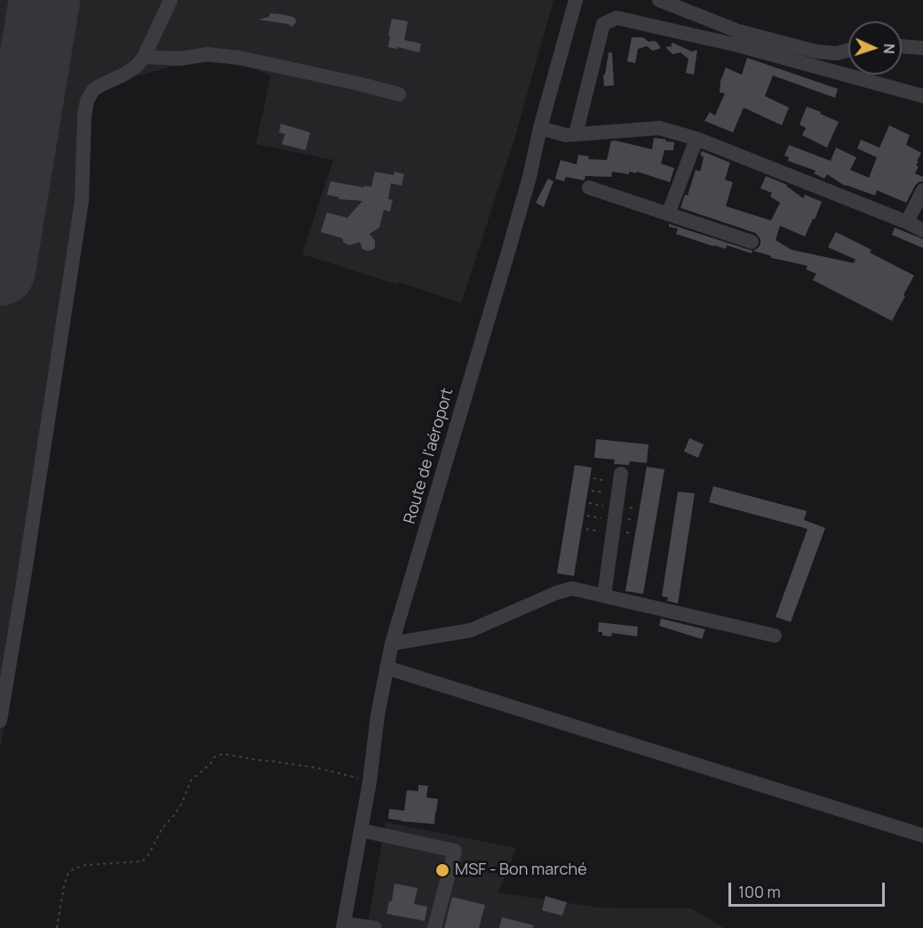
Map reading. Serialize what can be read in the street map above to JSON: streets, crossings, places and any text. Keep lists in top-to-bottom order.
{
  "streets": {
    "street": ["Route de l'aéroport"]
  },
  "places": ["MSF - Bon marché"],
  "scale_bar": "100 m",
  "north": "right"
}
